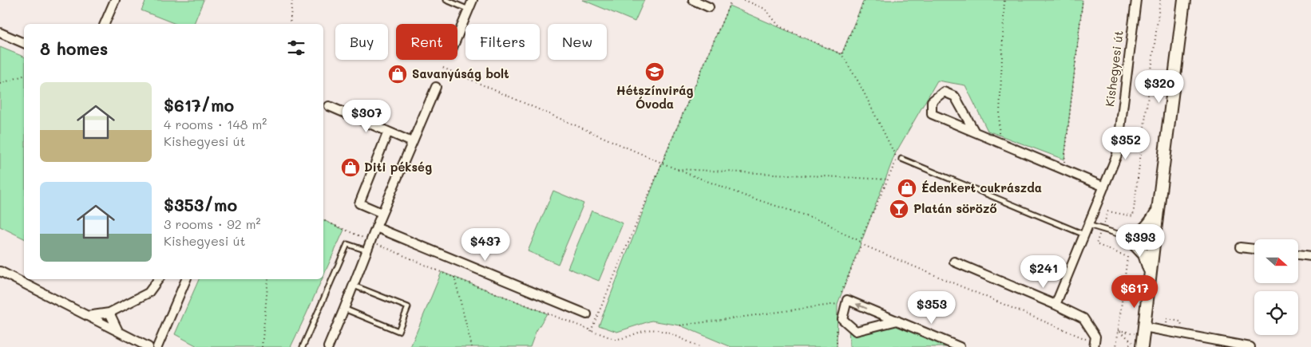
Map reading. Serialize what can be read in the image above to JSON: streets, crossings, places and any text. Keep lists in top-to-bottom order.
{
  "streets": {
    "street": ["Kishegyesi út"]
  },
  "places": {
    "school or university": ["Hétszínvirág Óvoda"],
    "shop": ["Savanyúság bolt", "Diti pékség", "Édenkert cukrászda"],
    "bar": ["Platán söröző"]
  },
  "north": "right",
  "page": {
    "chip": [
      "Buy",
      "Rent",
      "Filters",
      "New"
    ],
    "heading": "8 homes",
    "price": [
      "$320",
      "$307",
      "$352",
      "$393",
      "$437",
      "$241",
      "$617",
      "$353"
    ],
    "list": [
      {
        "name": "$617/mo",
        "note": "4 rooms · 148 m² · Kishegyesi út"
      },
      {
        "name": "$353/mo",
        "note": "3 rooms · 92 m² · Kishegyesi út"
      }
    ]
  }
}
